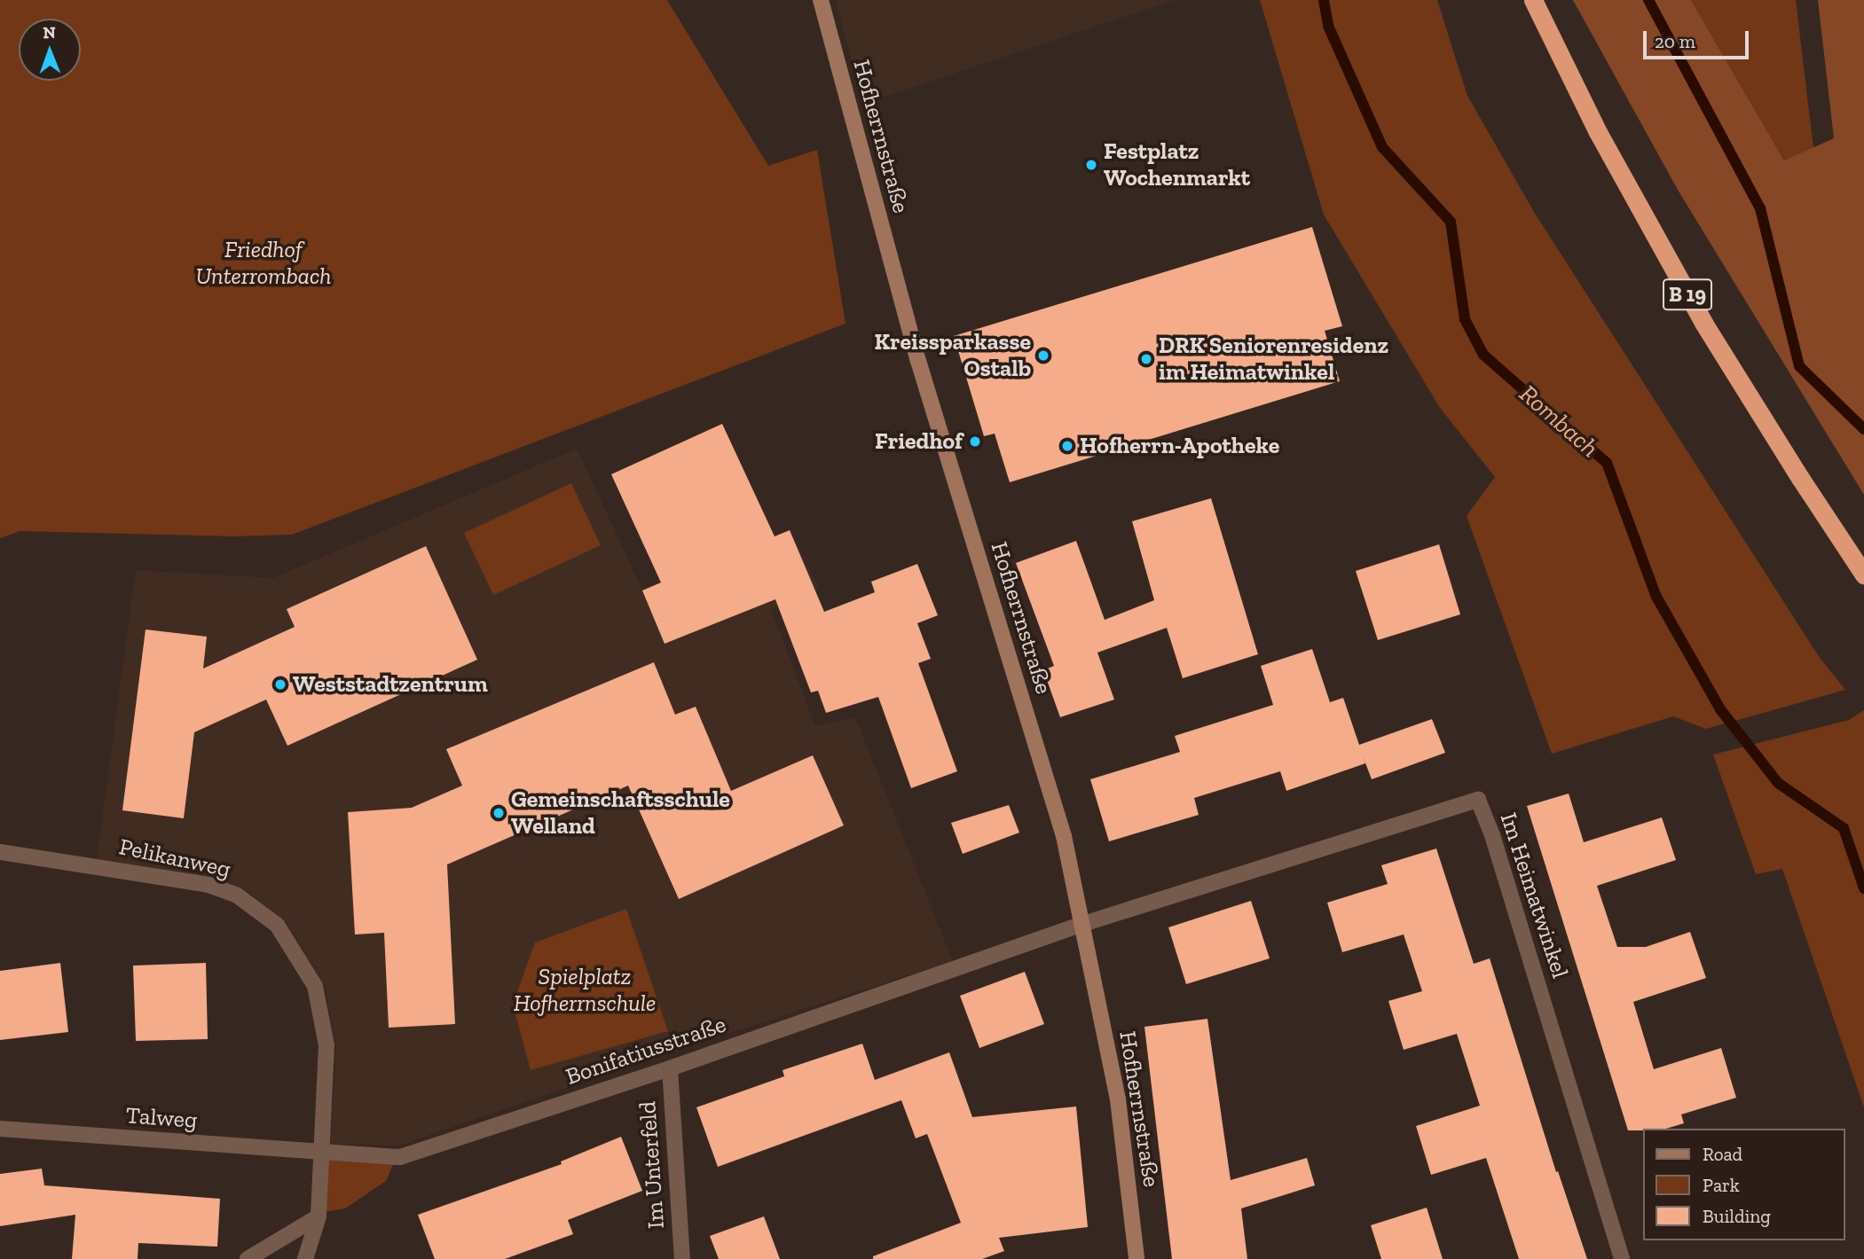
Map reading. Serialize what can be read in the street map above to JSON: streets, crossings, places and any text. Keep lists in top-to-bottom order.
{
  "streets": {
    "highway": ["B 19"],
    "street": [
      "Hofherrnstraße",
      "Pelikanweg",
      "Im Heimatwinkel",
      "Bonifatiusstraße",
      "Talweg",
      "Im Unterfeld"
    ]
  },
  "crossings": [
    ["Hofherrnstraße", "Im Heimatwinkel"],
    ["Hofherrnstraße", "Bonifatiusstraße"],
    ["Pelikanweg", "Bonifatiusstraße"],
    ["Pelikanweg", "Talweg"],
    ["Im Heimatwinkel", "Bonifatiusstraße"],
    ["Bonifatiusstraße", "Talweg"],
    ["Bonifatiusstraße", "Im Unterfeld"]
  ],
  "water": ["Rombach"],
  "parks": ["Friedhof Unterrombach", "Spielplatz Hofherrnschule"],
  "places": [
    "Festplatz Wochenmarkt",
    "Kreissparkasse Ostalb",
    "DRK Seniorenresidenz im Heimatwinkel",
    "Friedhof",
    "Hofherrn-Apotheke",
    "Weststadtzentrum",
    "Gemeinschaftsschule Welland"
  ],
  "legend": ["Road", "Park", "Building"],
  "scale_bar": "20 m",
  "north": "top"
}
